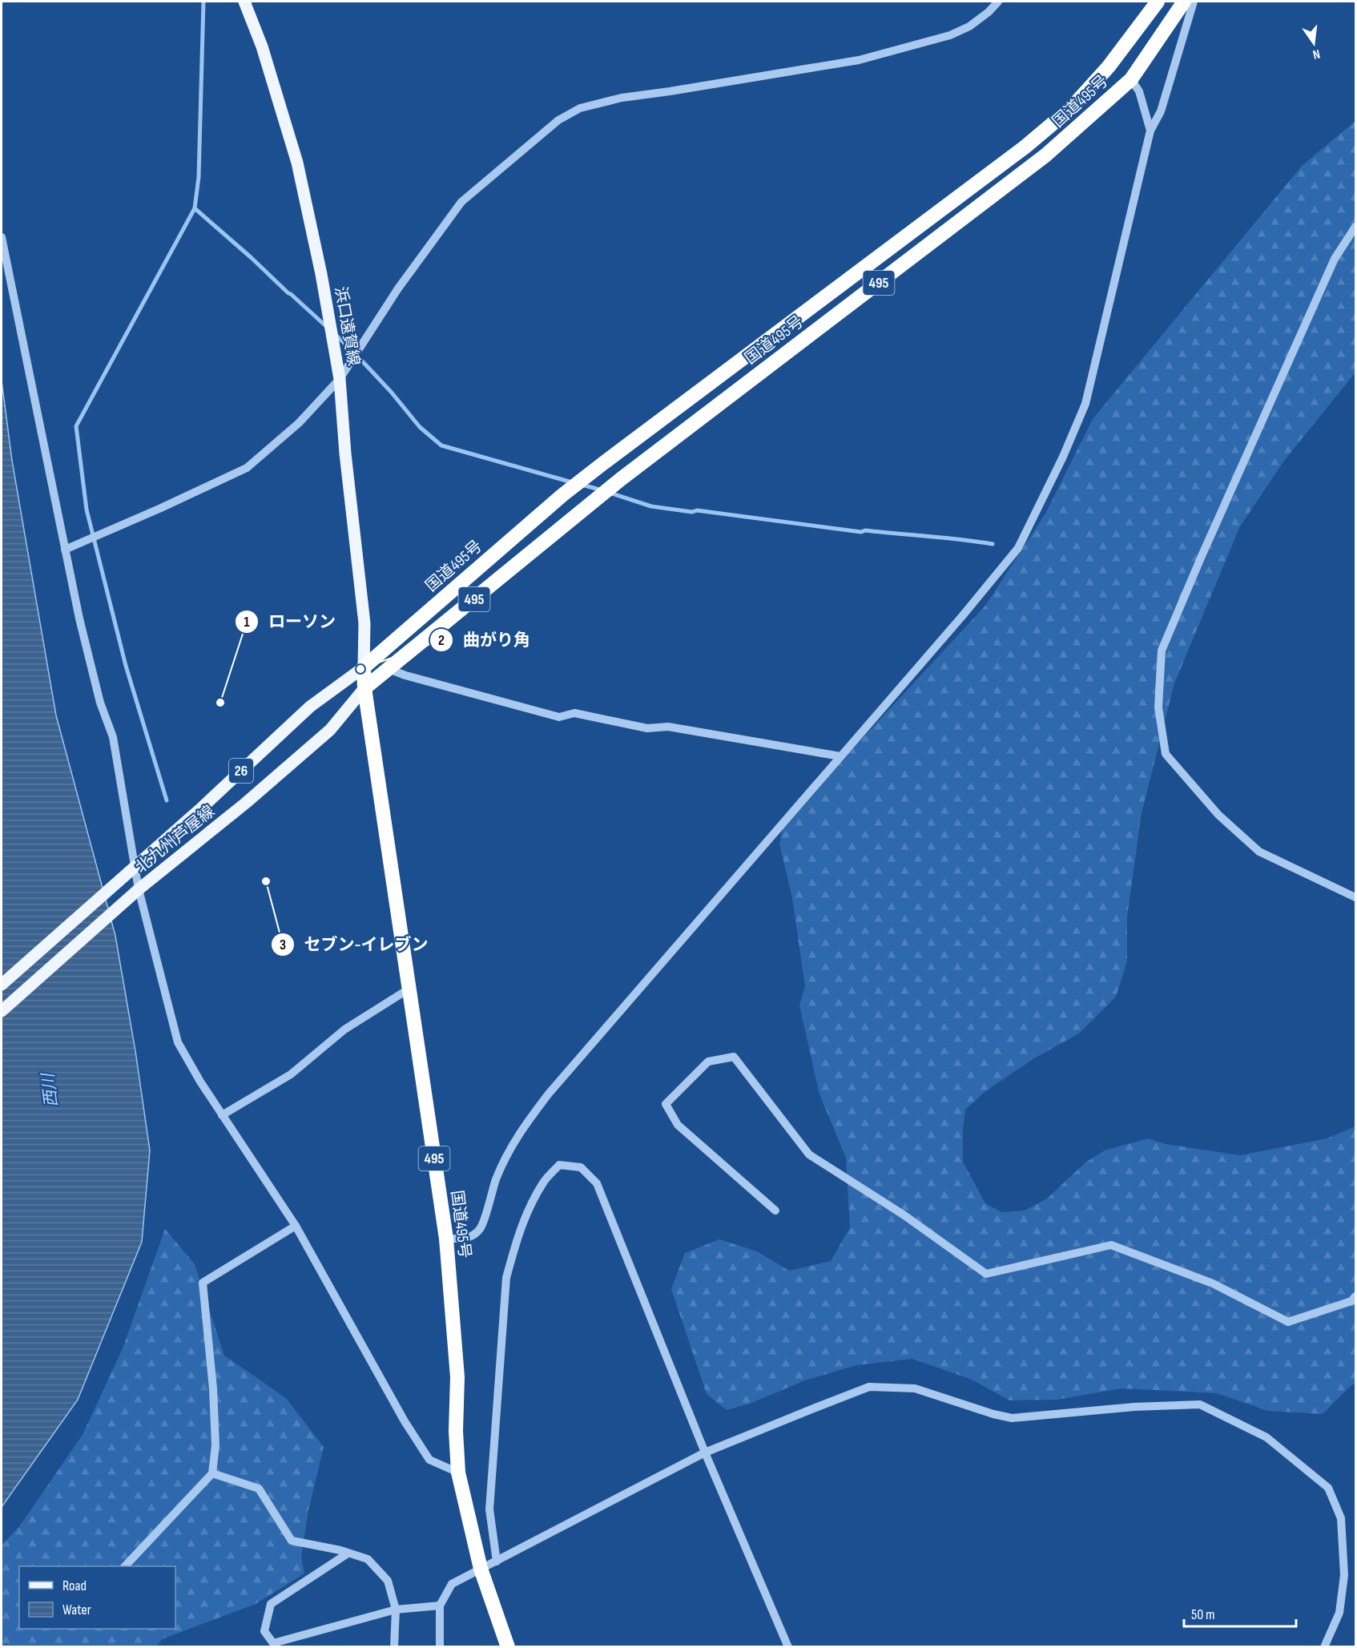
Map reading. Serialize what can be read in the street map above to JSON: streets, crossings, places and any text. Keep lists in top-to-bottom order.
{
  "streets": {
    "highway": ["国道495号", "495"],
    "main road": ["浜口遠賀線", "26", "北九州芦屋線"]
  },
  "crossings": [
    ["国道495号", "浜口遠賀線"],
    ["国道495号", "北九州芦屋線"],
    ["浜口遠賀線", "北九州芦屋線"]
  ],
  "water": ["西川"],
  "places": ["曲がり角", "ローソン", "セブン-イレブン"],
  "legend": ["Road", "Water"],
  "scale_bar": "50 m",
  "north": "bottom"
}
